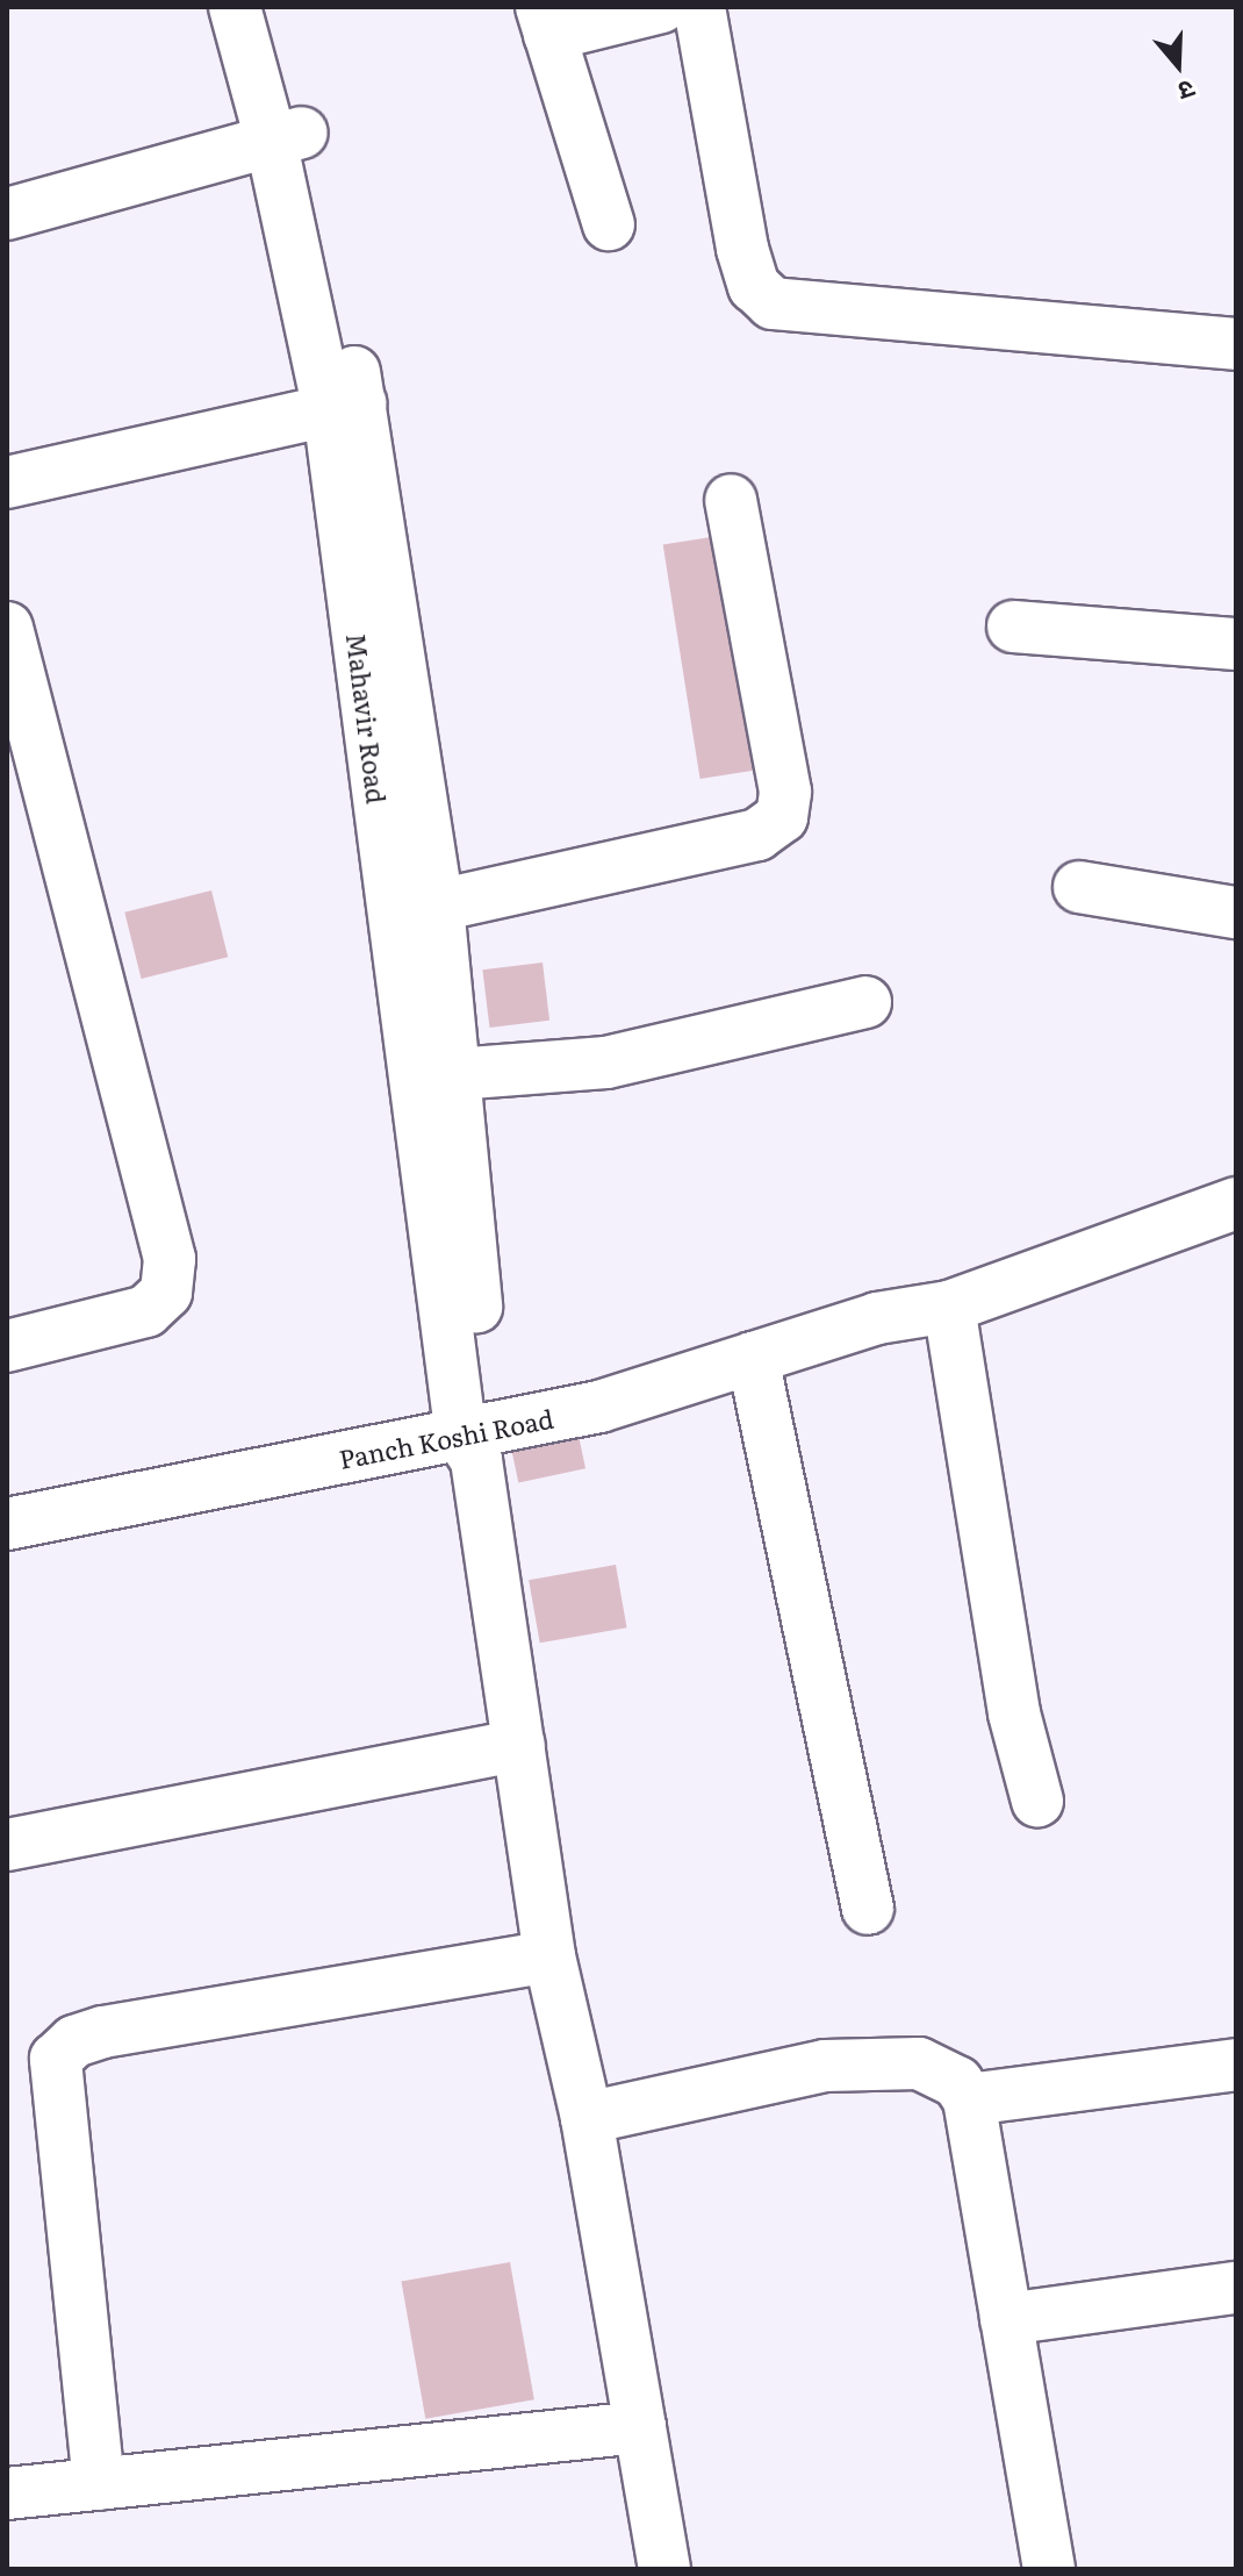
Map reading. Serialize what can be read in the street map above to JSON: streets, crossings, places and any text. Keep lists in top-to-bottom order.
{
  "streets": {
    "street": ["Panch Koshi Road"]
  },
  "north": "bottom"
}
